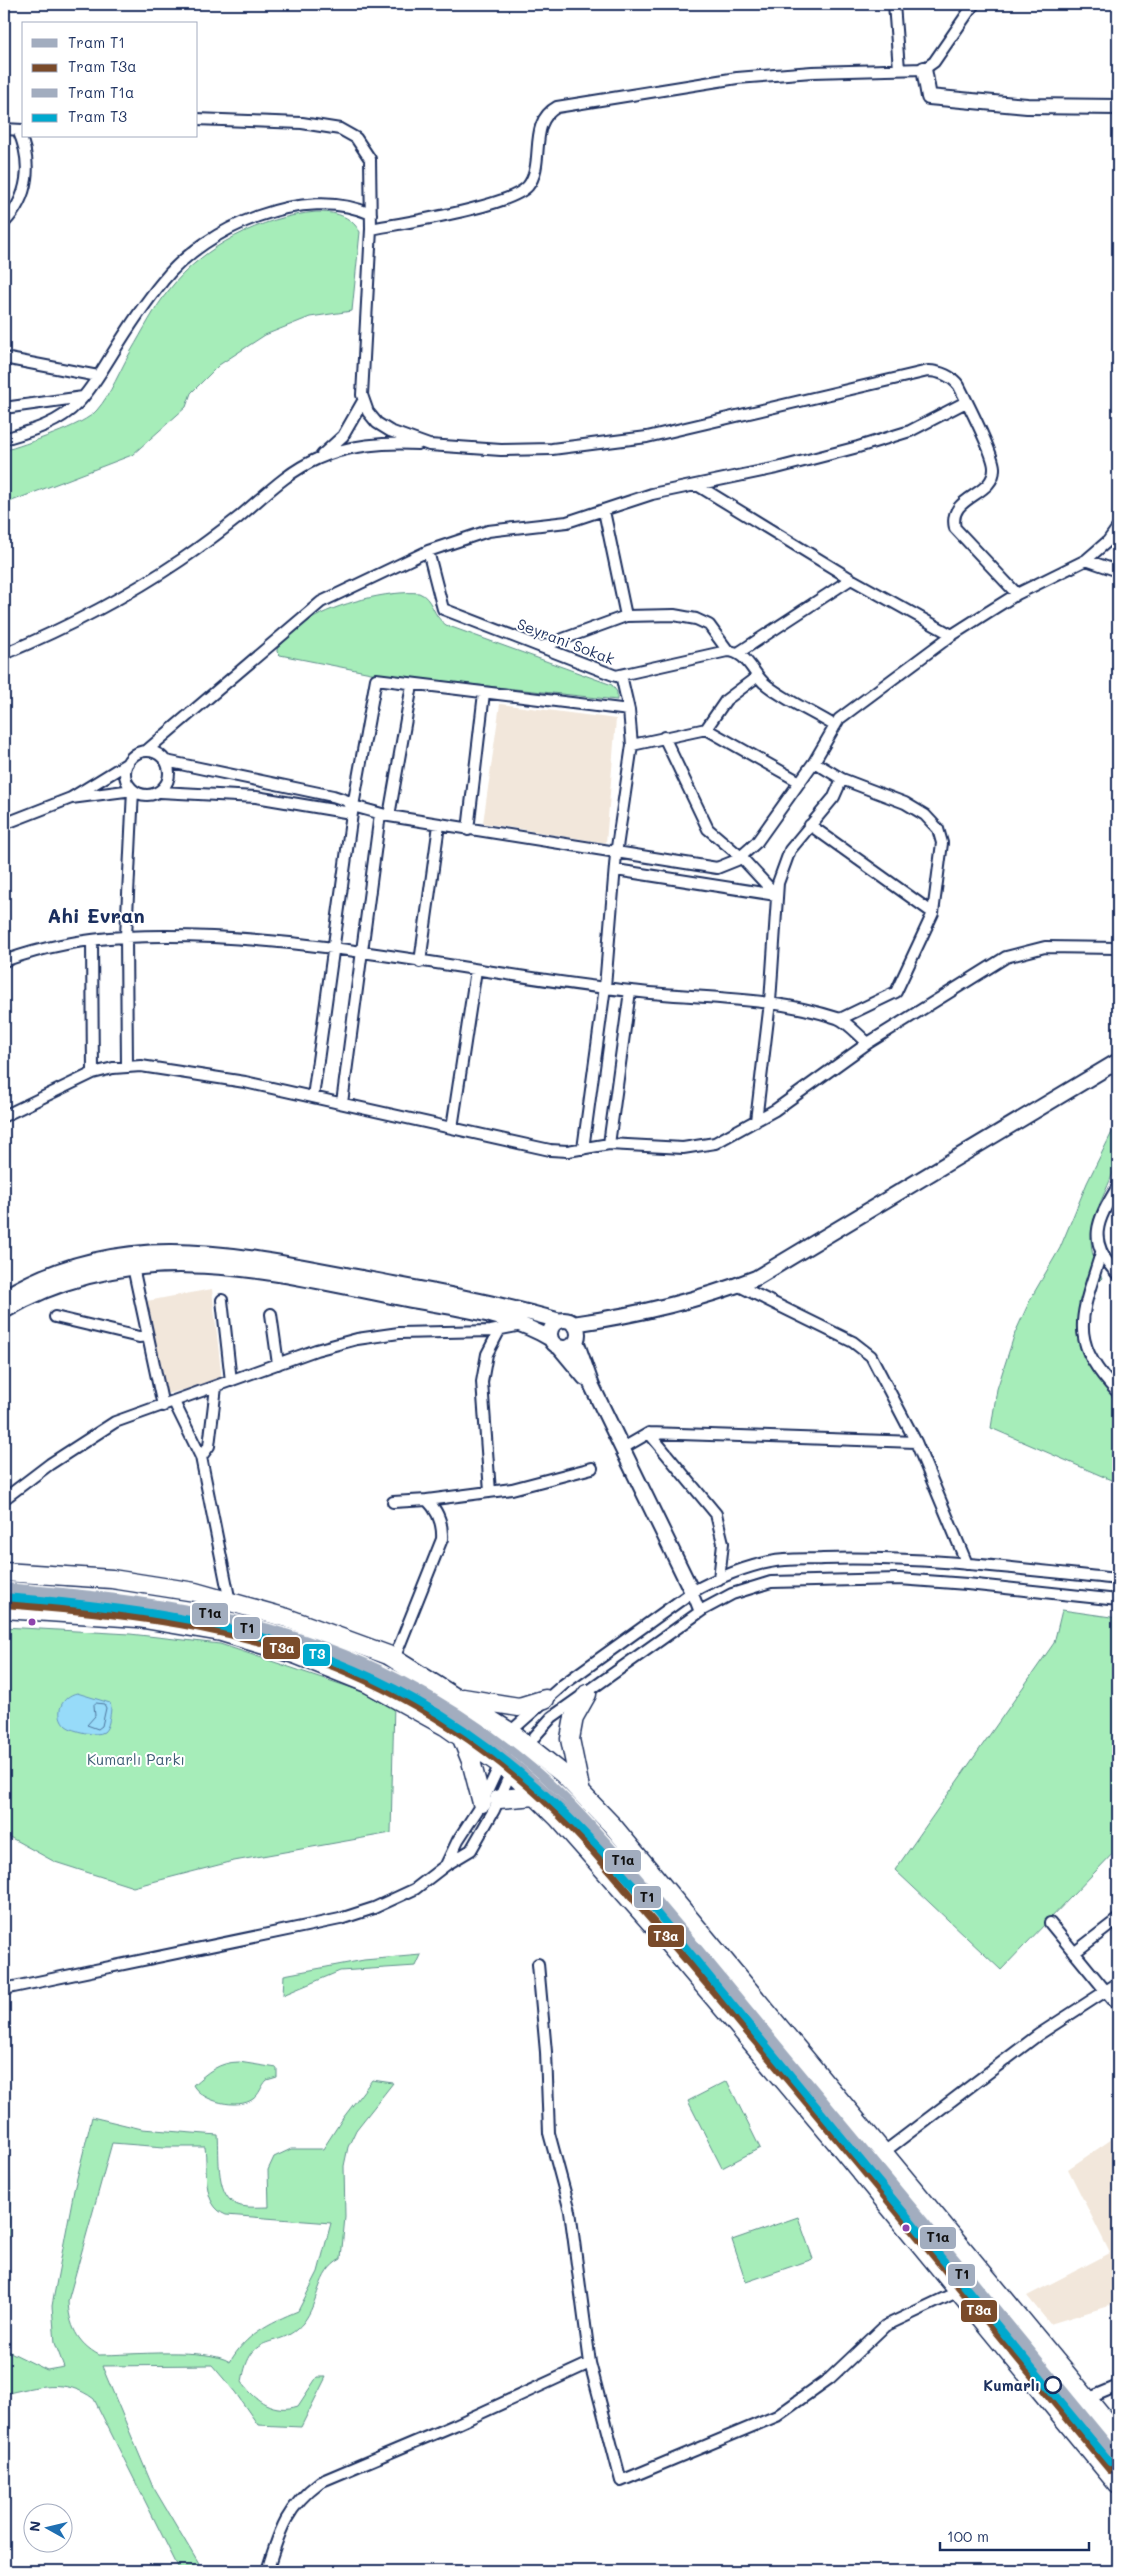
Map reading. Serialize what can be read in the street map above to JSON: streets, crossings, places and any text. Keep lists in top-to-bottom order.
{
  "streets": {
    "street": ["Seyrani Sokak"]
  },
  "districts": ["Ahi Evran"],
  "parks": ["Kumarlı Parkı"],
  "places": ["Kumarlı"],
  "lines": [
    "tram line T1a",
    "tram line T1",
    "tram line T3",
    "tram line T3a"
  ],
  "legend": [
    "Tram T1",
    "Tram T3a",
    "Tram T1a",
    "Tram T3"
  ],
  "scale_bar": "100 m",
  "north": "left"
}
